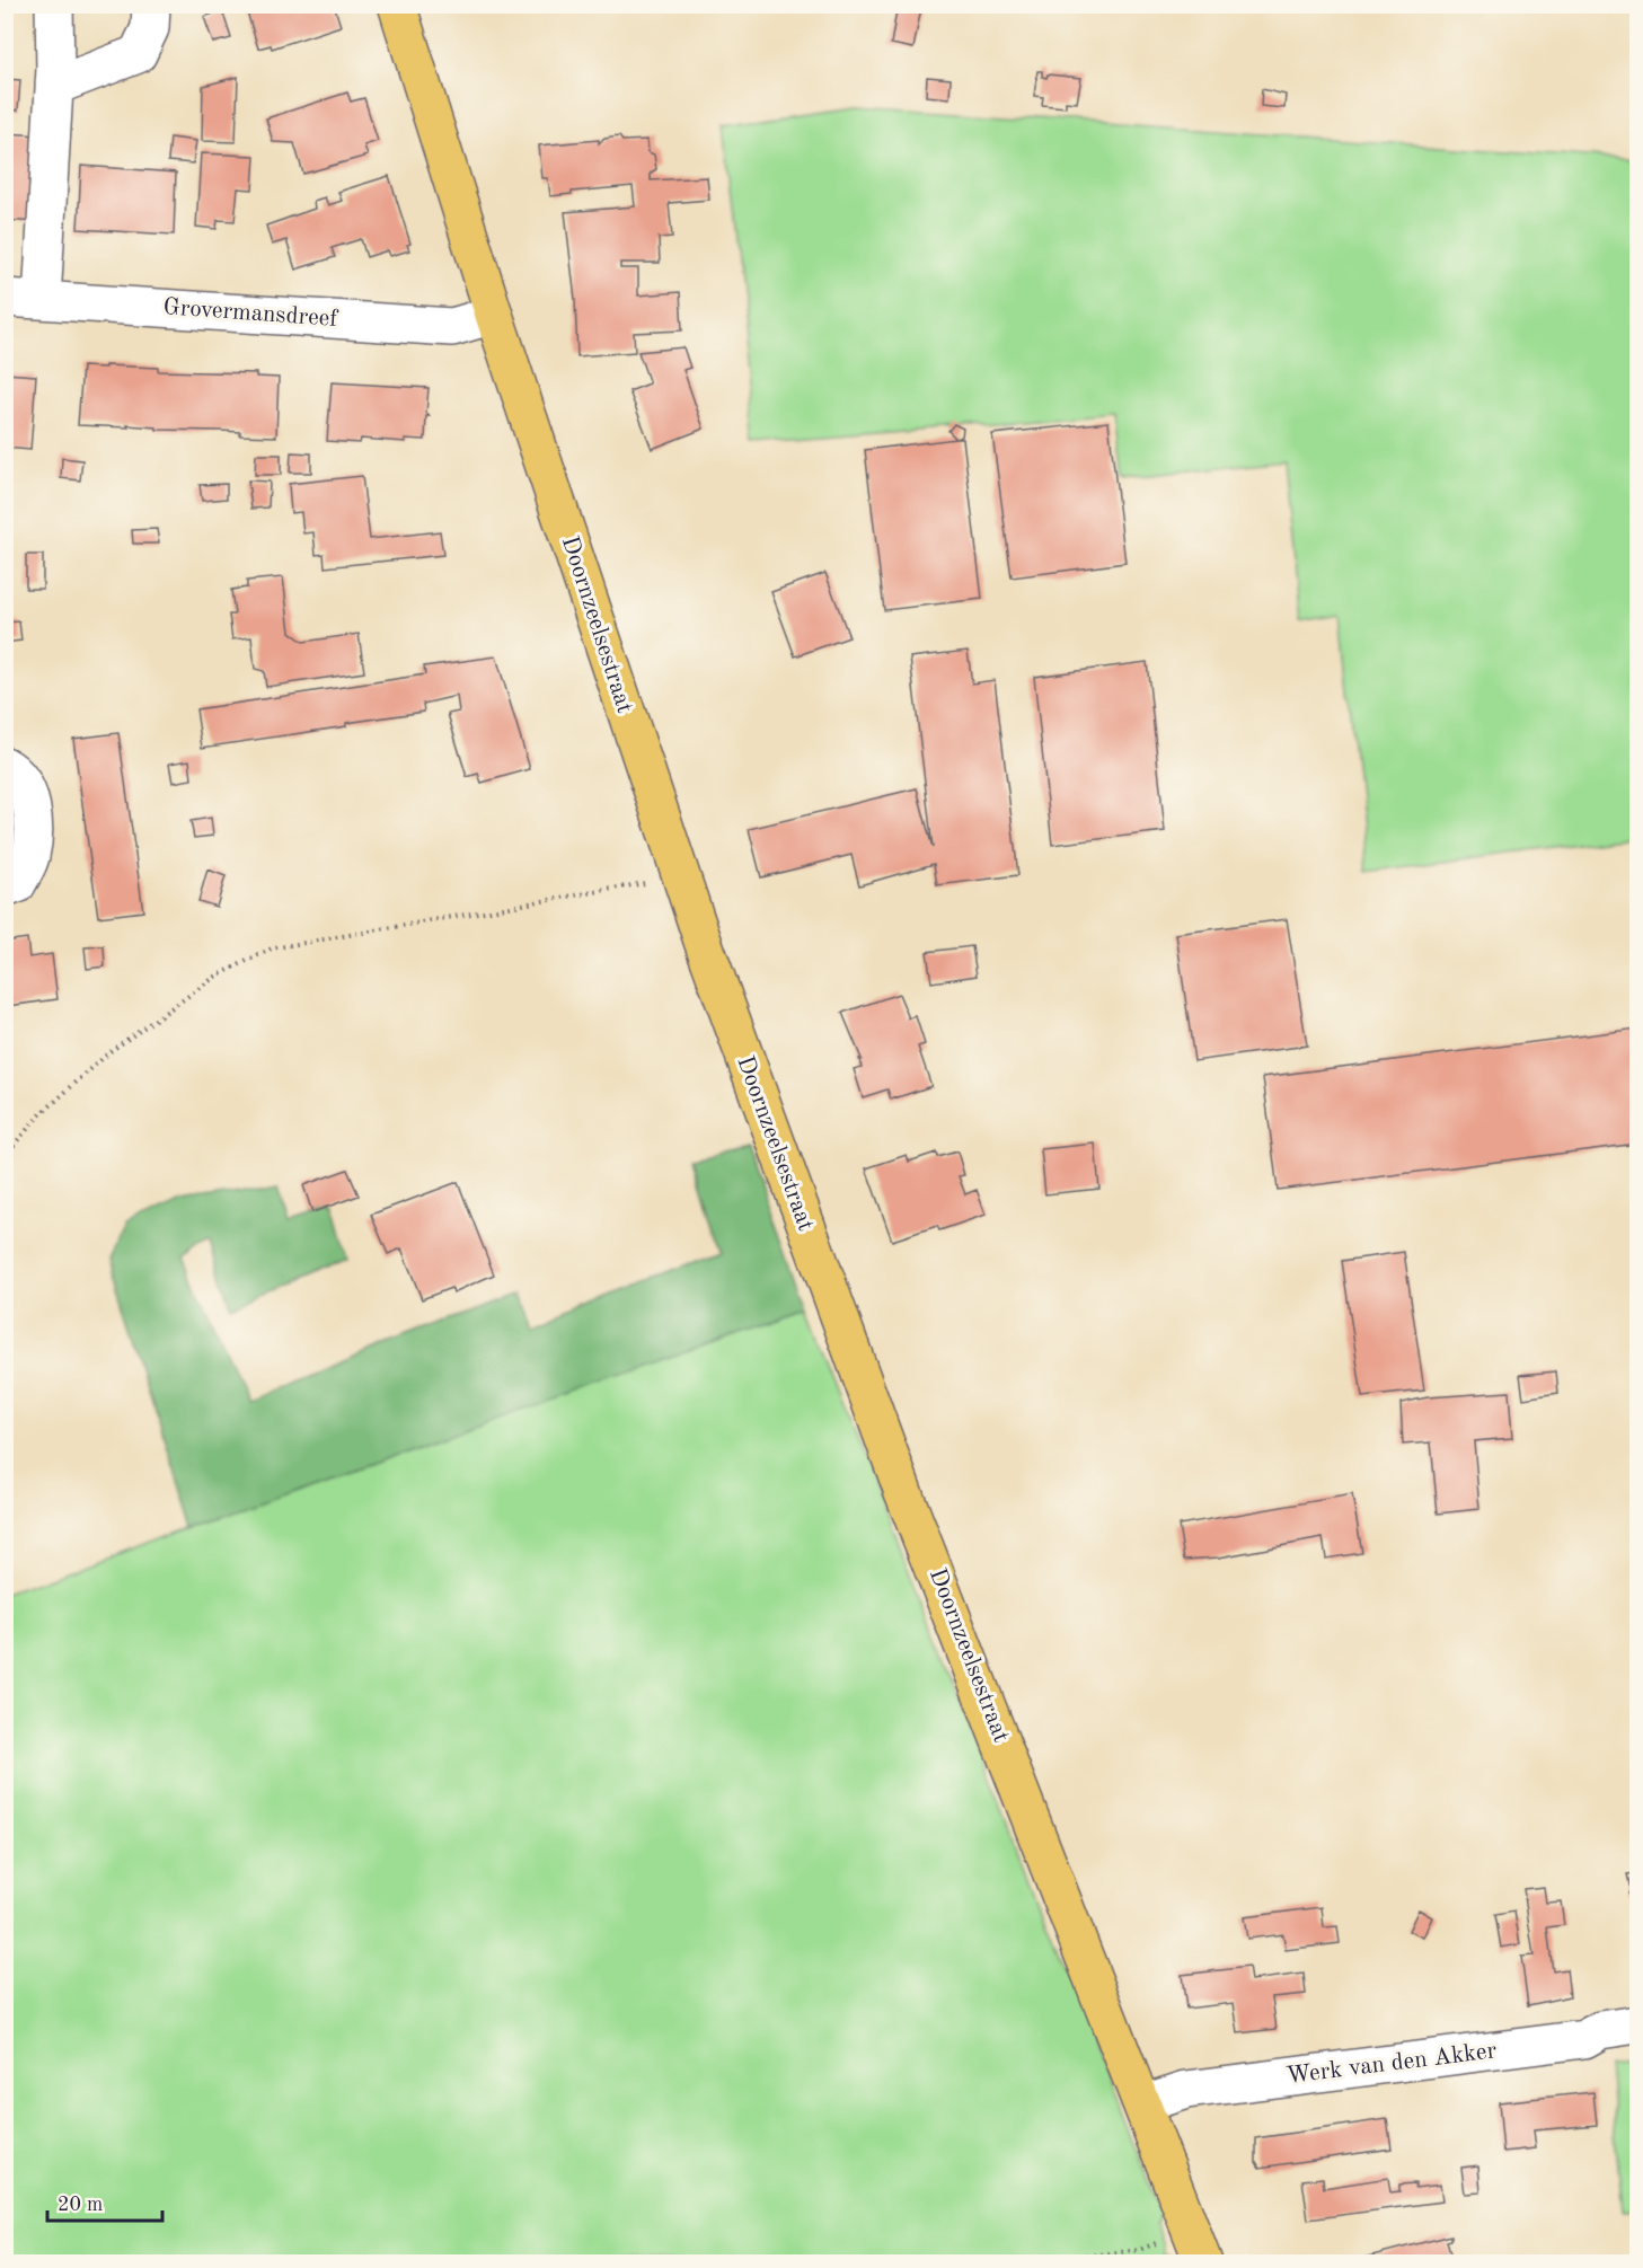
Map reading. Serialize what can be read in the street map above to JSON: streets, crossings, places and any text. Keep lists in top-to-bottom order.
{
  "streets": {
    "main road": ["Doornzeelsestraat"],
    "street": ["Grovermansdreef", "Werk van den Akker"]
  },
  "crossings": [
    ["Grovermansdreef", "Doornzeelsestraat"],
    ["Doornzeelsestraat", "Werk van den Akker"]
  ],
  "scale_bar": "20 m"
}
